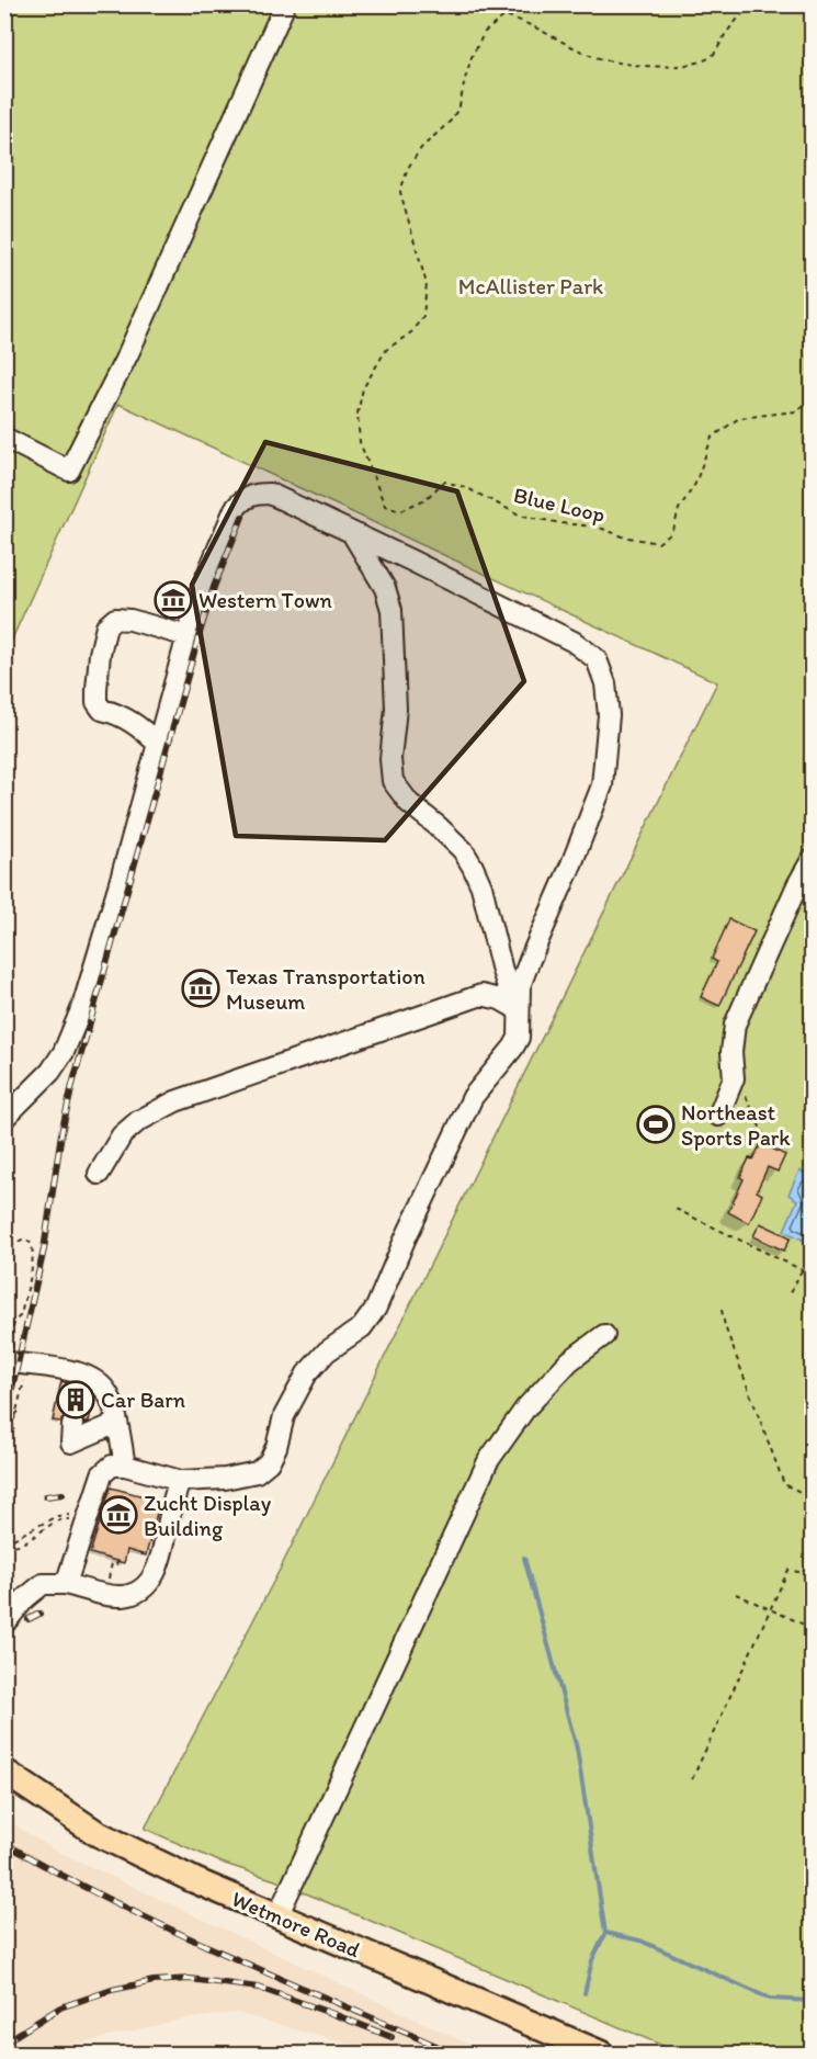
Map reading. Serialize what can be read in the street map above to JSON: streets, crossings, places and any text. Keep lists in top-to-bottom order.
{
  "streets": {
    "main road": ["Wetmore Road"],
    "path": ["Blue Loop"]
  },
  "parks": ["McAllister Park"],
  "places": {
    "museum": ["Western Town", "Texas Transportation Museum", "Zucht Display Building"],
    "sports": ["Northeast Sports Park"],
    "building": ["Car Barn"]
  }
}
